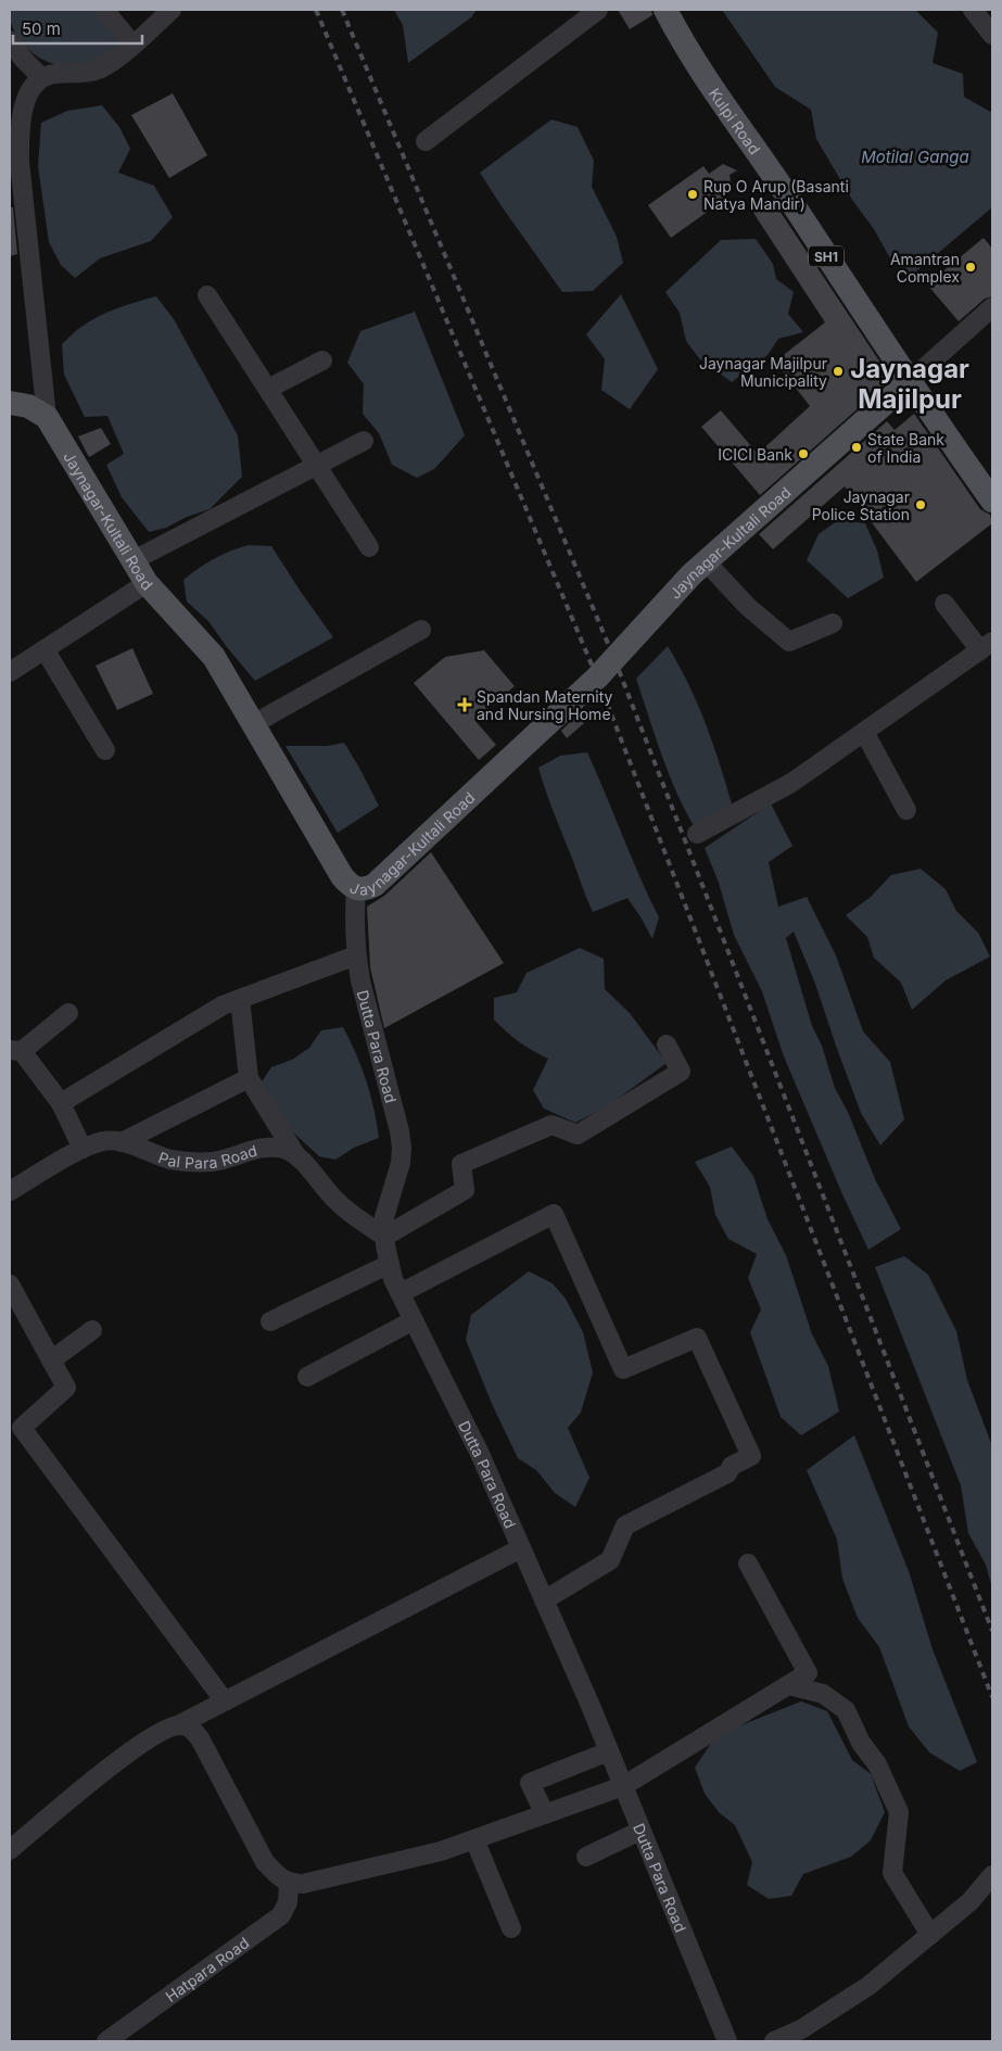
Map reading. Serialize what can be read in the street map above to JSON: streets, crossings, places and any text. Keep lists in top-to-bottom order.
{
  "streets": {
    "main road": ["Kulpi Road", "SH1", "Jaynagar-Kultali Road"],
    "street": ["Dutta Para Road", "Pal Para Road", "Hatpara Road"]
  },
  "crossings": [
    ["Kulpi Road", "Jaynagar-Kultali Road"],
    ["Jaynagar-Kultali Road", "Dutta Para Road"]
  ],
  "districts": ["Jaynagar Majilpur"],
  "water": ["Motilal Ganga"],
  "places": {
    "other": [
      "Rup O Arup (Basanti Natya Mandir)",
      "Amantran Complex",
      "Jaynagar Majilpur Municipality",
      "State Bank of India",
      "ICICI Bank",
      "Jaynagar Police Station"
    ],
    "health": ["Spandan Maternity and Nursing Home"]
  },
  "scale_bar": "50 m"
}
